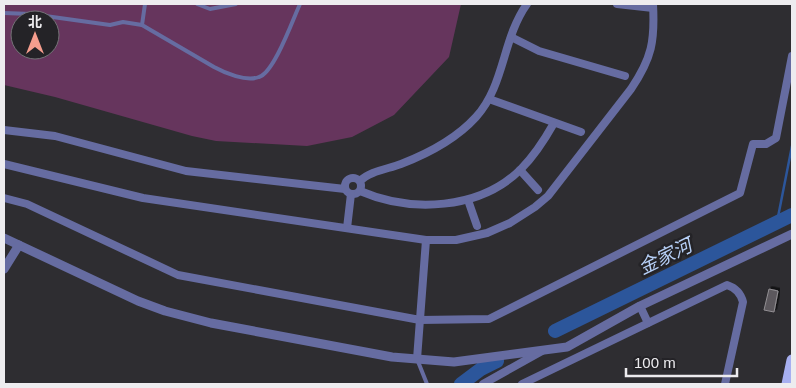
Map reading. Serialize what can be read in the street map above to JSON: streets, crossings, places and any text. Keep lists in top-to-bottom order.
{
  "water": ["金家河"],
  "scale_bar": "100 m",
  "north": "top"
}
